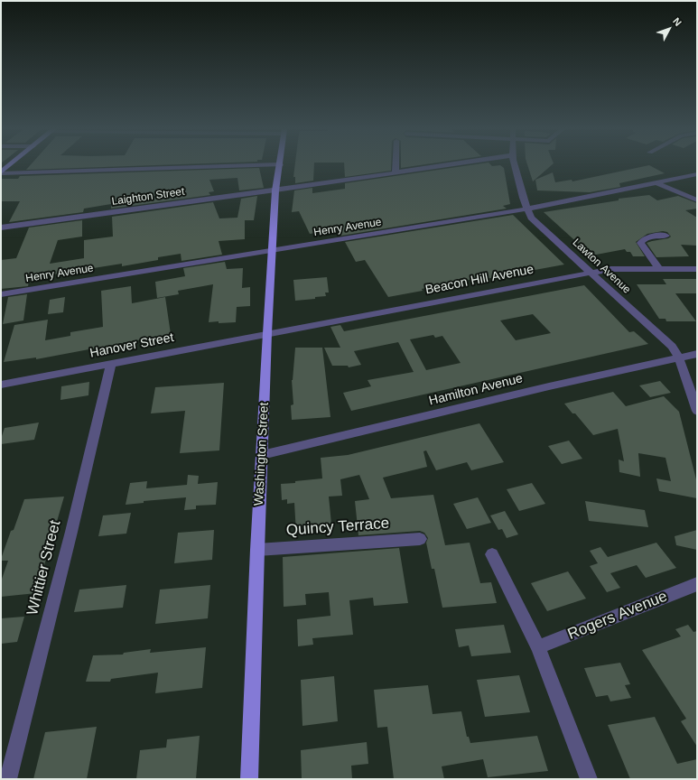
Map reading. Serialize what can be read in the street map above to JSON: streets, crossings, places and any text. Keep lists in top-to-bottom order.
{
  "streets": {
    "main road": ["Washington Street"],
    "street": [
      "Laighton Street",
      "Henry Avenue",
      "Lawton Avenue",
      "Beacon Hill Avenue",
      "Hanover Street",
      "Hamilton Avenue",
      "Quincy Terrace",
      "Whittier Street",
      "Rogers Avenue"
    ]
  },
  "crossings": [
    ["Laighton Street", "Washington Street"],
    ["Henry Avenue", "Lawton Avenue"],
    ["Henry Avenue", "Washington Street"],
    ["Lawton Avenue", "Beacon Hill Avenue"],
    ["Lawton Avenue", "Hamilton Avenue"],
    ["Beacon Hill Avenue", "Hanover Street"],
    ["Beacon Hill Avenue", "Washington Street"],
    ["Hanover Street", "Washington Street"],
    ["Hanover Street", "Whittier Street"],
    ["Hamilton Avenue", "Washington Street"],
    ["Washington Street", "Quincy Terrace"]
  ],
  "north": "top right"
}
